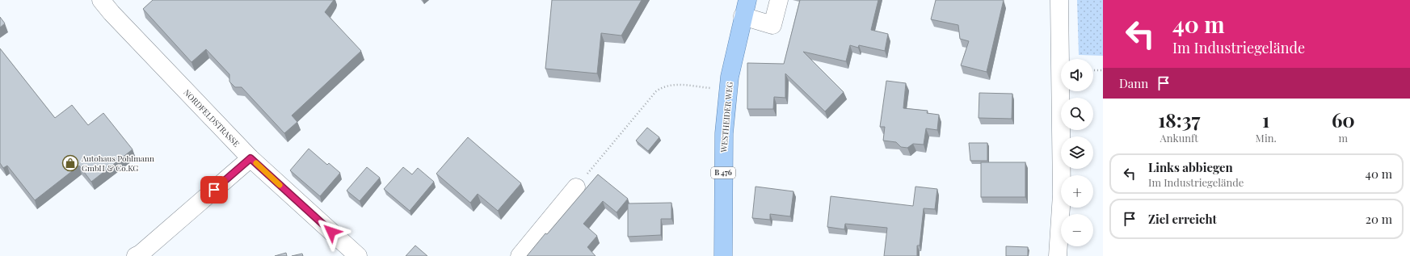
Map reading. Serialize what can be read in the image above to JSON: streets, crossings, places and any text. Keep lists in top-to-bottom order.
{
  "streets": {
    "main road": ["WESTHEIDER WEG", "B 476"],
    "street": ["NORDFELDSTRASSE"]
  },
  "places": {
    "shop": ["Autohaus Pohlmann GmbH & Co.KG"]
  },
  "page": {
    "turn": ["40 m", "Im Industriegelände"],
    "map_buttons": ["+", "−"],
    "then": "Dann",
    "eta": [
      "18:37",
      "Ankunft",
      "1",
      "Min.",
      "60",
      "m"
    ],
    "list": [
      {
        "name": "Links abbiegen",
        "note": "Im Industriegelände",
        "value": "40 m"
      },
      {
        "name": "Ziel erreicht",
        "value": "20 m"
      }
    ]
  }
}
